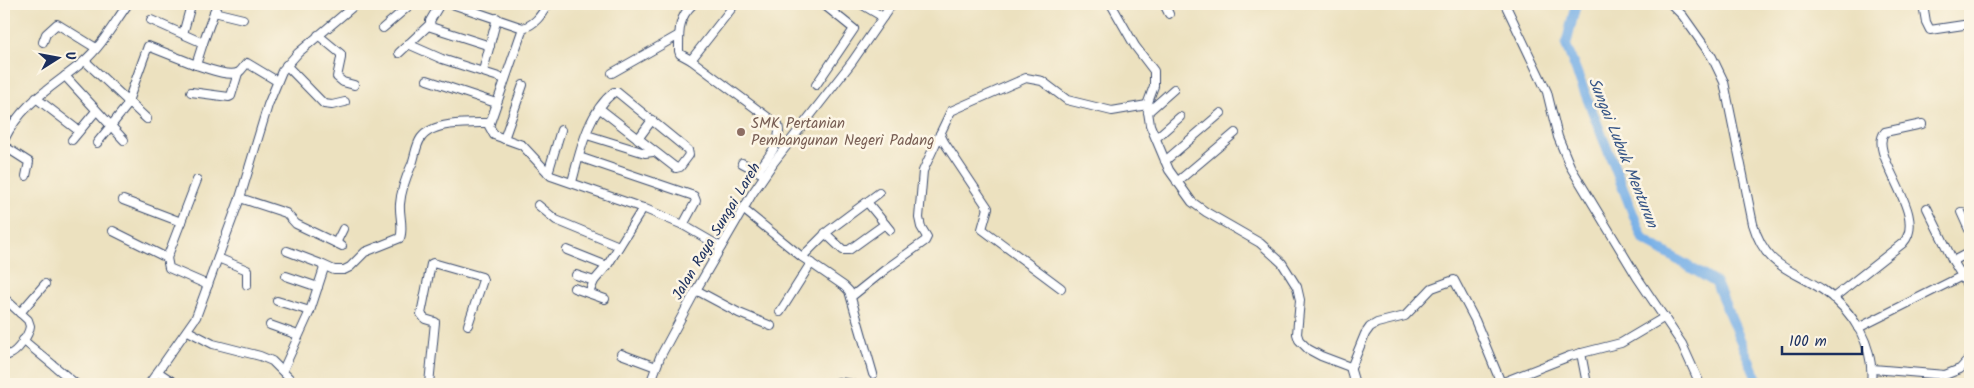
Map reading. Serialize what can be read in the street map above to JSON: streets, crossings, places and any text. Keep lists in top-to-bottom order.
{
  "streets": {
    "street": ["Jalan Raya Sungai Lareh"]
  },
  "water": ["Sungai Lubuk Menturun"],
  "places": ["SMK Pertanian Pembangunan Negeri Padang"],
  "scale_bar": "100 m",
  "north": "right"
}
